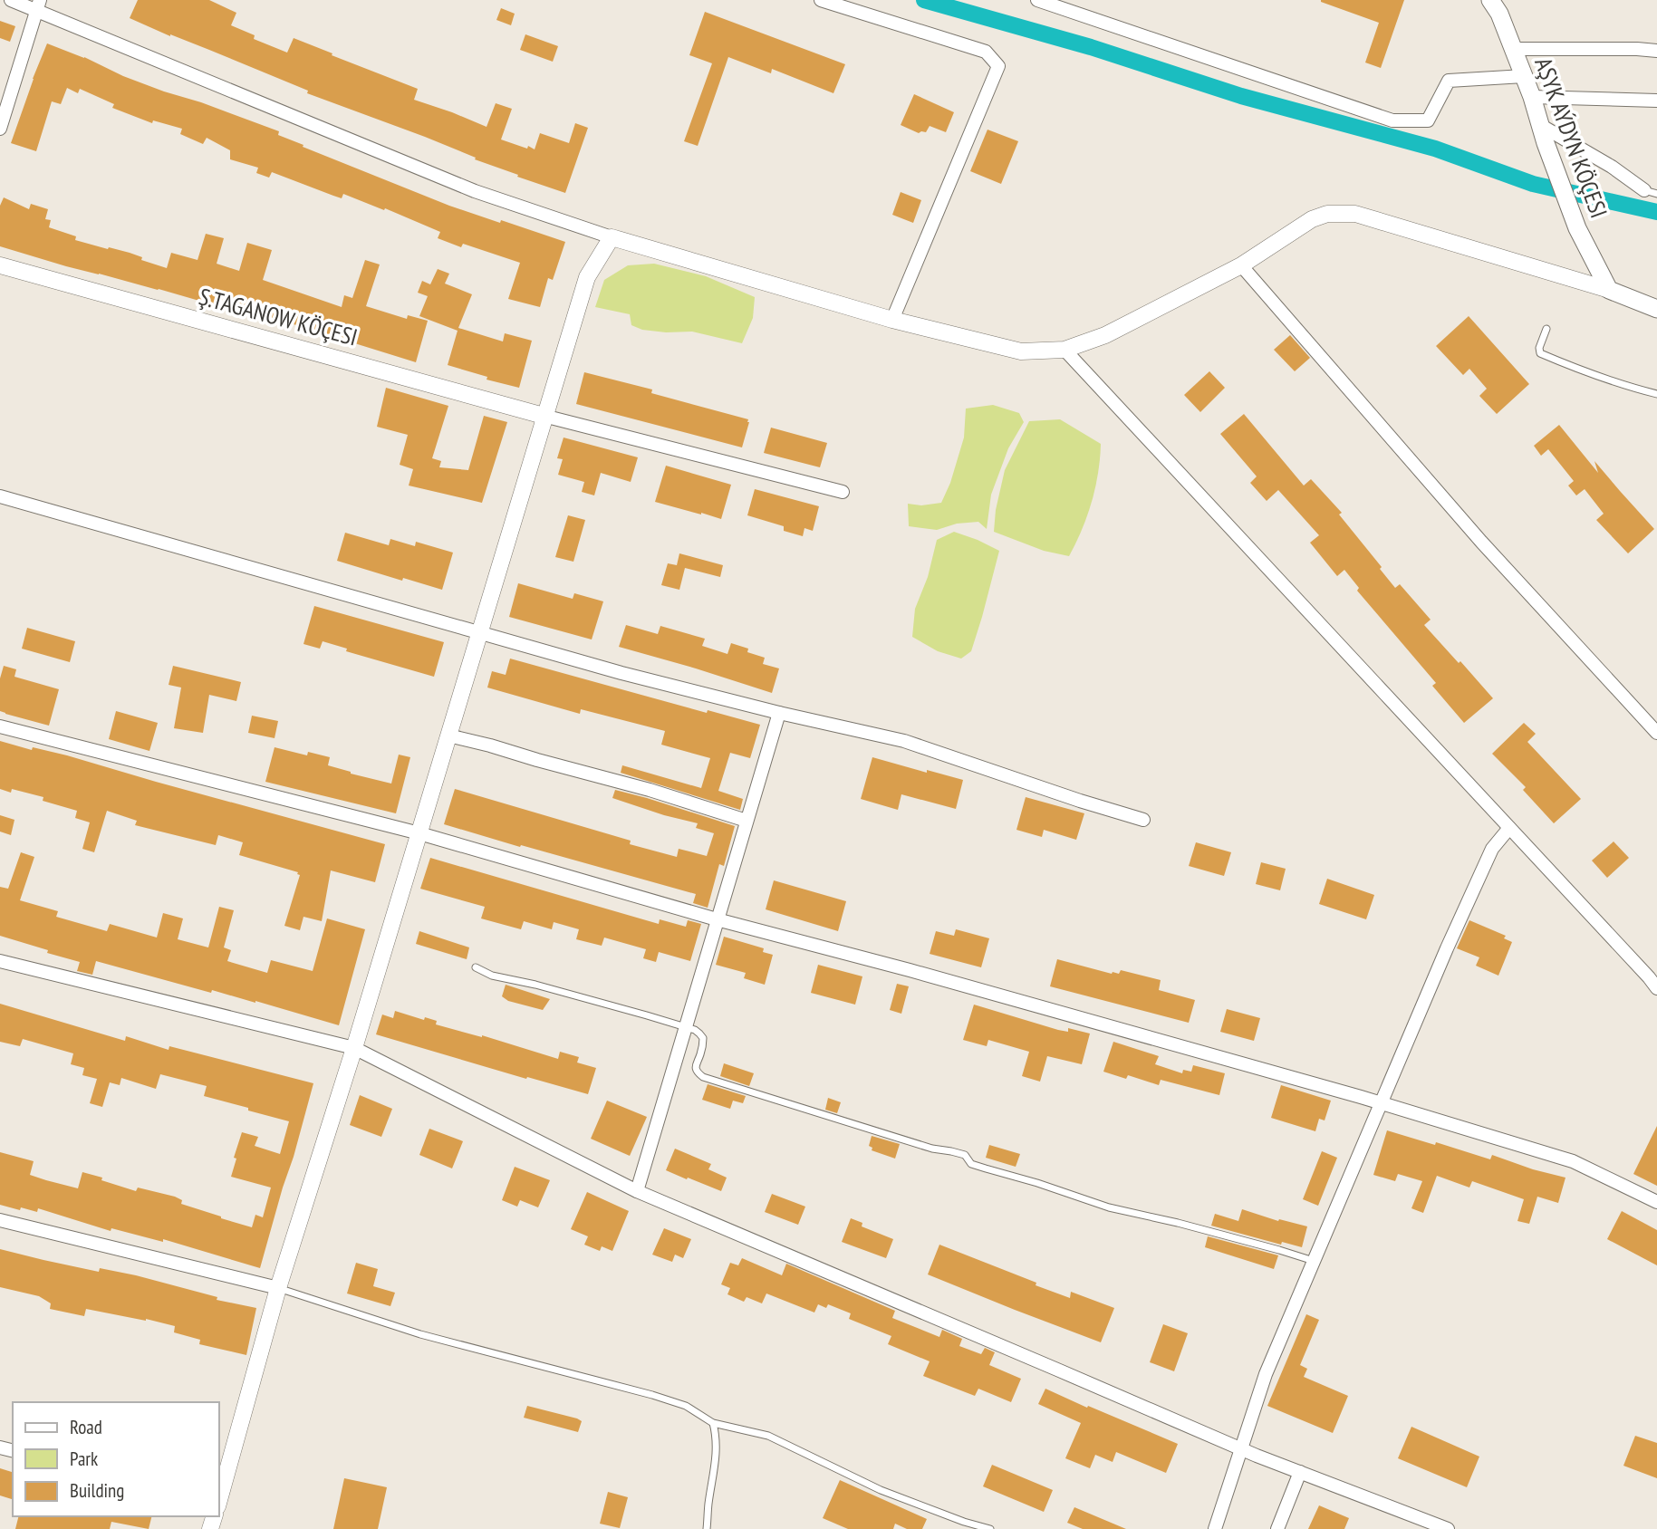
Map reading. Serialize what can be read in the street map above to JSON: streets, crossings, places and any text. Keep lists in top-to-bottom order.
{
  "streets": {
    "main road": ["AŞYK AÝDYN KÖÇESI"],
    "street": ["Ş.TAGANOW KÖÇESI"]
  },
  "legend": ["Road", "Park", "Building"]
}
